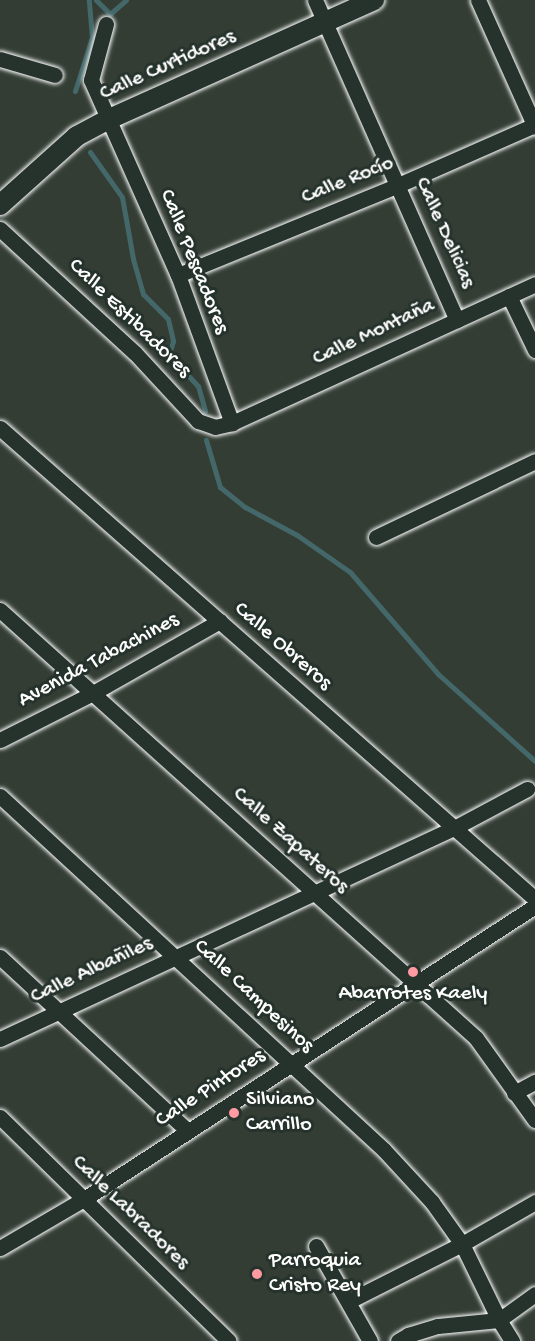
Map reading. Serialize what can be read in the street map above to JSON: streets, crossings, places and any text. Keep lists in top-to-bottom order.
{
  "streets": {
    "street": [
      "Calle Curtidores",
      "Calle Rocío",
      "Calle Delicias",
      "Calle Pescadores",
      "Calle Estibadores",
      "Calle Montaña",
      "Calle Obreros",
      "Avenida Tabachines",
      "Calle Zapateros",
      "Calle Albañiles",
      "Calle Campesinos",
      "Calle Pintores",
      "Calle Labradores"
    ]
  },
  "crossings": [
    ["Calle Curtidores", "Calle Delicias"],
    ["Calle Curtidores", "Calle Pescadores"],
    ["Calle Rocío", "Calle Delicias"],
    ["Calle Rocío", "Calle Pescadores"],
    ["Calle Delicias", "Calle Montaña"],
    ["Calle Pescadores", "Calle Estibadores"],
    ["Calle Pescadores", "Calle Montaña"],
    ["Calle Estibadores", "Calle Montaña"],
    ["Calle Obreros", "Avenida Tabachines"],
    ["Calle Obreros", "Calle Albañiles"],
    ["Avenida Tabachines", "Calle Zapateros"],
    ["Calle Zapateros", "Calle Albañiles"],
    ["Calle Zapateros", "Calle Pintores"],
    ["Calle Albañiles", "Calle Campesinos"],
    ["Calle Campesinos", "Calle Pintores"],
    ["Calle Pintores", "Calle Labradores"]
  ],
  "places": ["Abarrotes Kaely", "Silviano Carrillo", "Parroquia Cristo Rey"]
}
